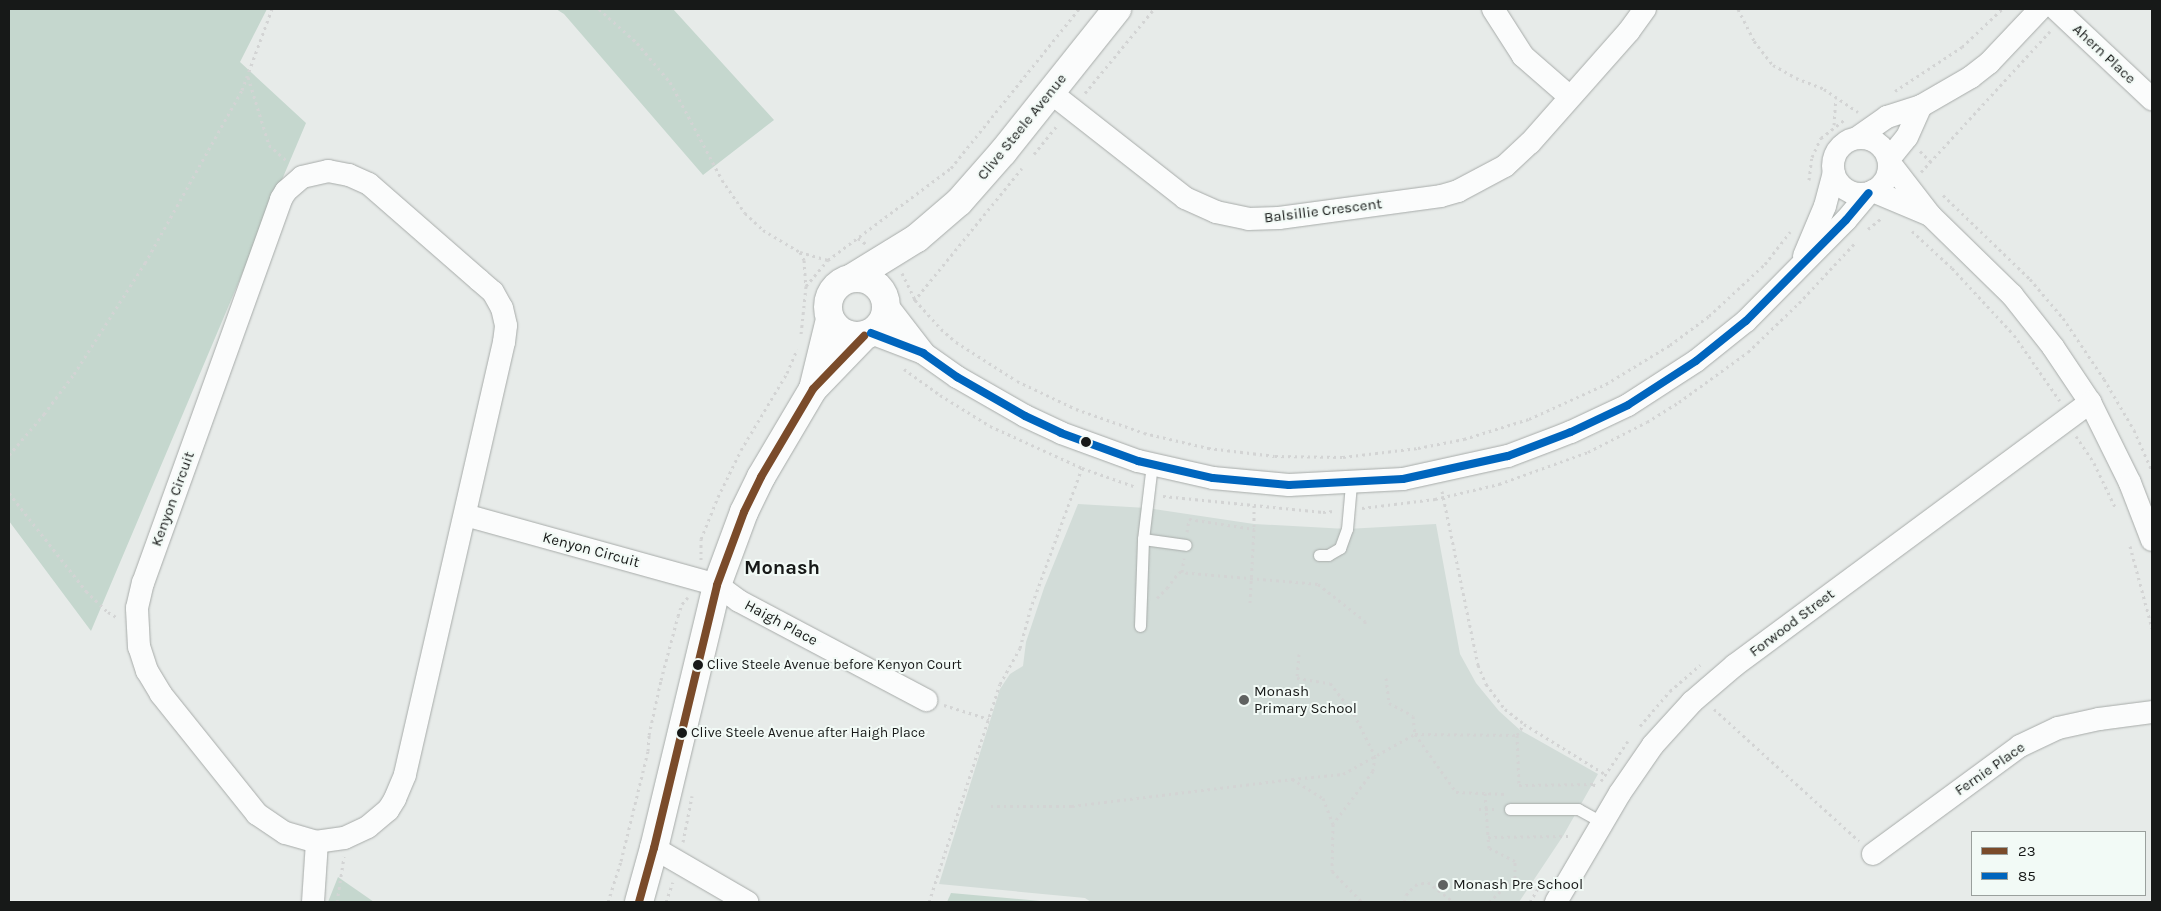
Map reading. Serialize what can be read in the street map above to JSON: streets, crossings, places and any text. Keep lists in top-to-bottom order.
{
  "streets": {
    "street": [
      "Ahern Place",
      "Clive Steele Avenue",
      "Balsillie Crescent",
      "Kenyon Circuit",
      "Haigh Place",
      "Forwood Street",
      "Fernie Place"
    ]
  },
  "crossings": [
    ["Clive Steele Avenue", "Balsillie Crescent"],
    ["Kenyon Circuit", "Haigh Place"]
  ],
  "districts": ["Monash"],
  "places": [
    "Clive Steele Avenue before Kenyon Court",
    "Monash Primary School",
    "Clive Steele Avenue after Haigh Place",
    "Monash Pre School"
  ],
  "lines": ["transit line 85", "transit line 23"],
  "legend": ["23", "85"]
}
